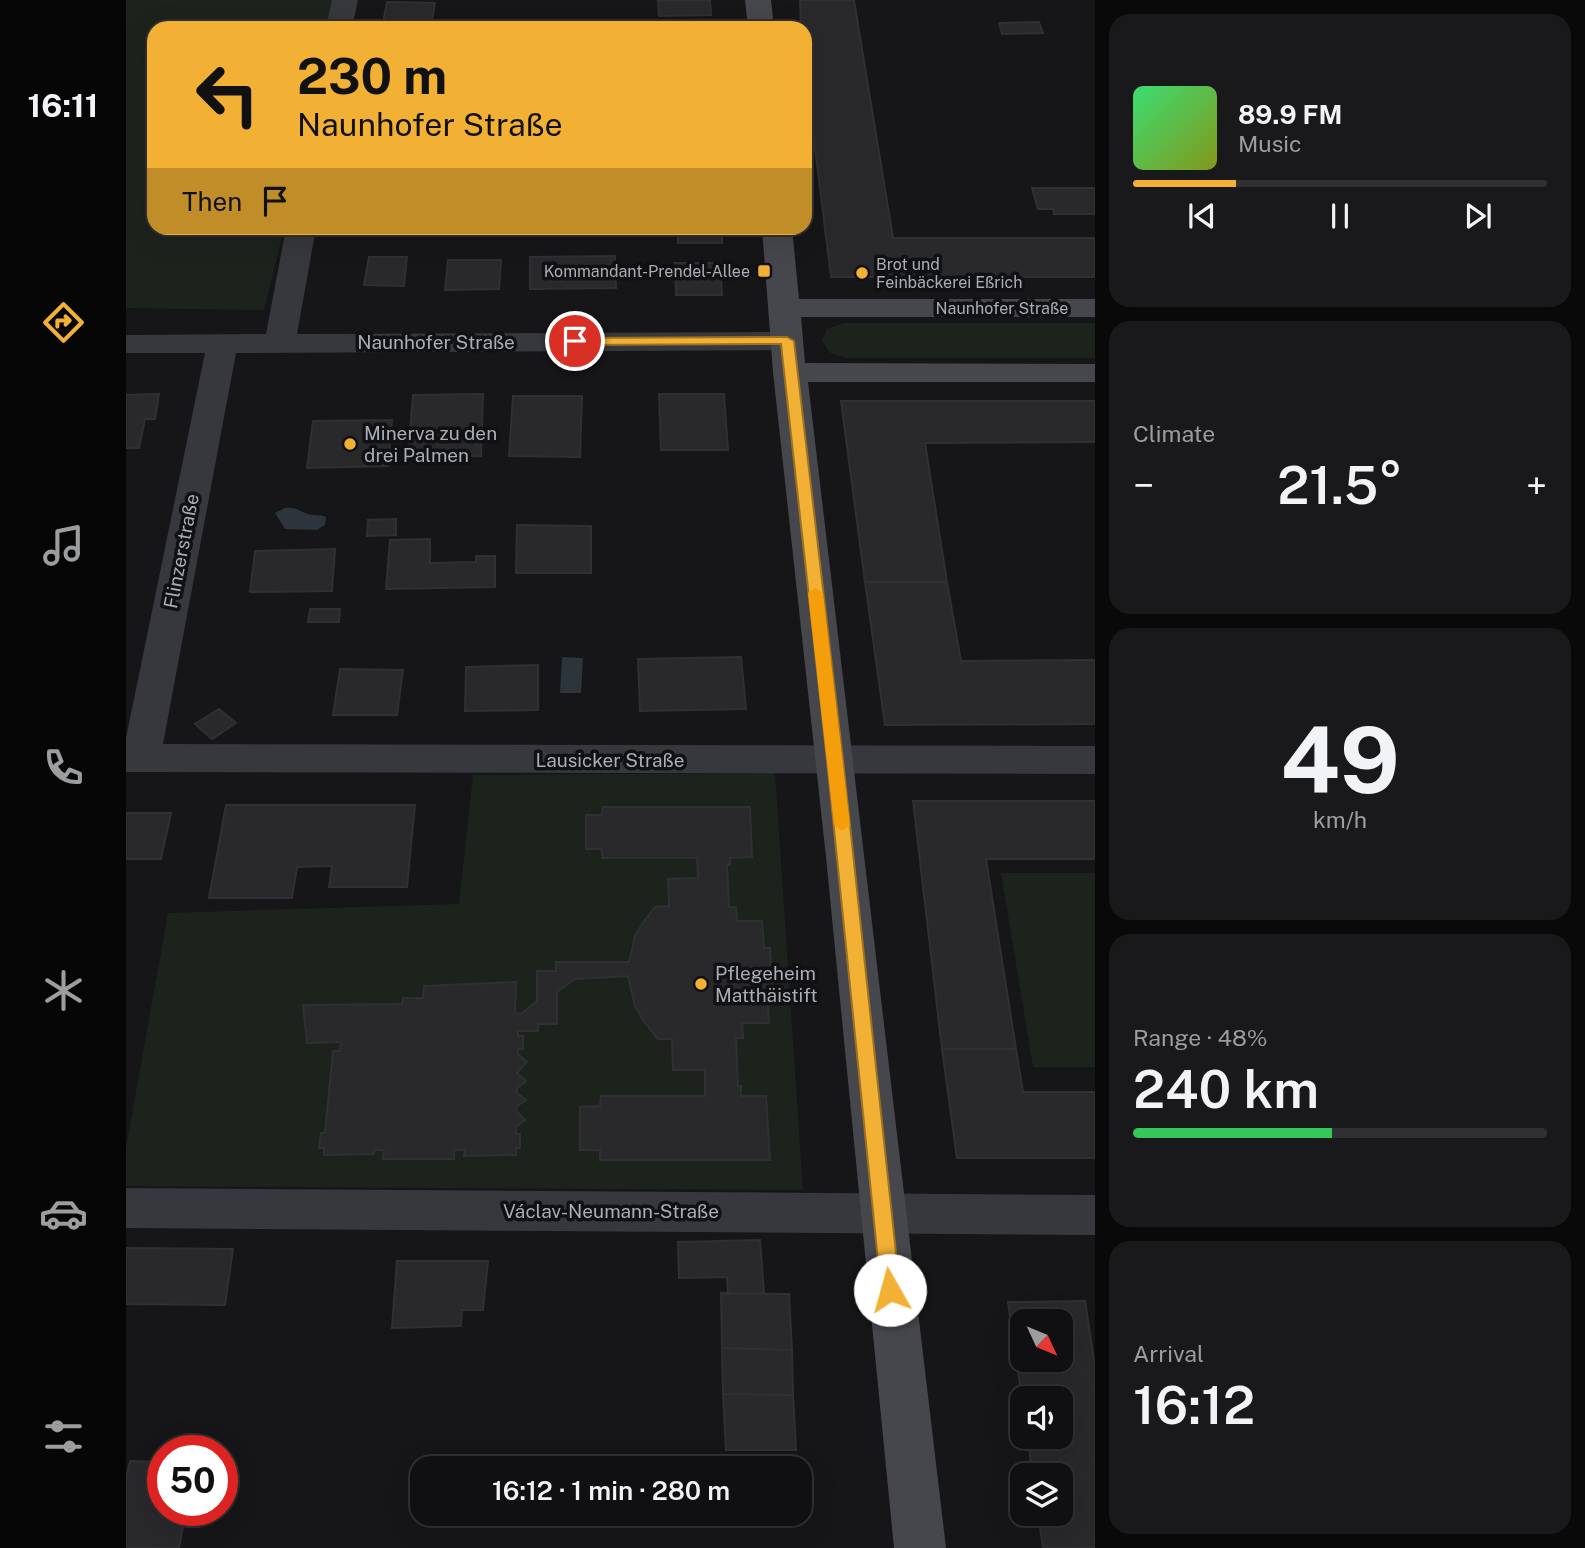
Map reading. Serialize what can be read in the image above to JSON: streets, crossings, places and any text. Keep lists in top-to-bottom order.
{
  "streets": {
    "main road": ["Naunhofer Straße"],
    "street": ["Flinzerstraße", "Lausicker Straße", "Václav-Neumann-Straße"]
  },
  "crossings": [
    ["Naunhofer Straße", "Flinzerstraße"],
    ["Flinzerstraße", "Lausicker Straße"]
  ],
  "places": {
    "transit": ["Kommandant-Prendel-Allee"],
    "other": ["Brot und Feinbäckerei Eßrich", "Minerva zu den drei Palmen", "Pflegeheim Matthäistift"]
  },
  "north": "bottom right",
  "page": {
    "tabs": "16:11",
    "turn": ["230 m", "Naunhofer Straße"],
    "song": ["89.9 FM", "Music"],
    "then": "Then",
    "tile": [
      "Climate",
      ["49", "km/h"],
      ["Range · 48%", "240 km"],
      ["Arrival", "16:12"]
    ],
    "heat": ["−", "21.5°", "+"],
    "limit": "50",
    "trip": "16:12 · 1 min · 280 m"
  }
}
